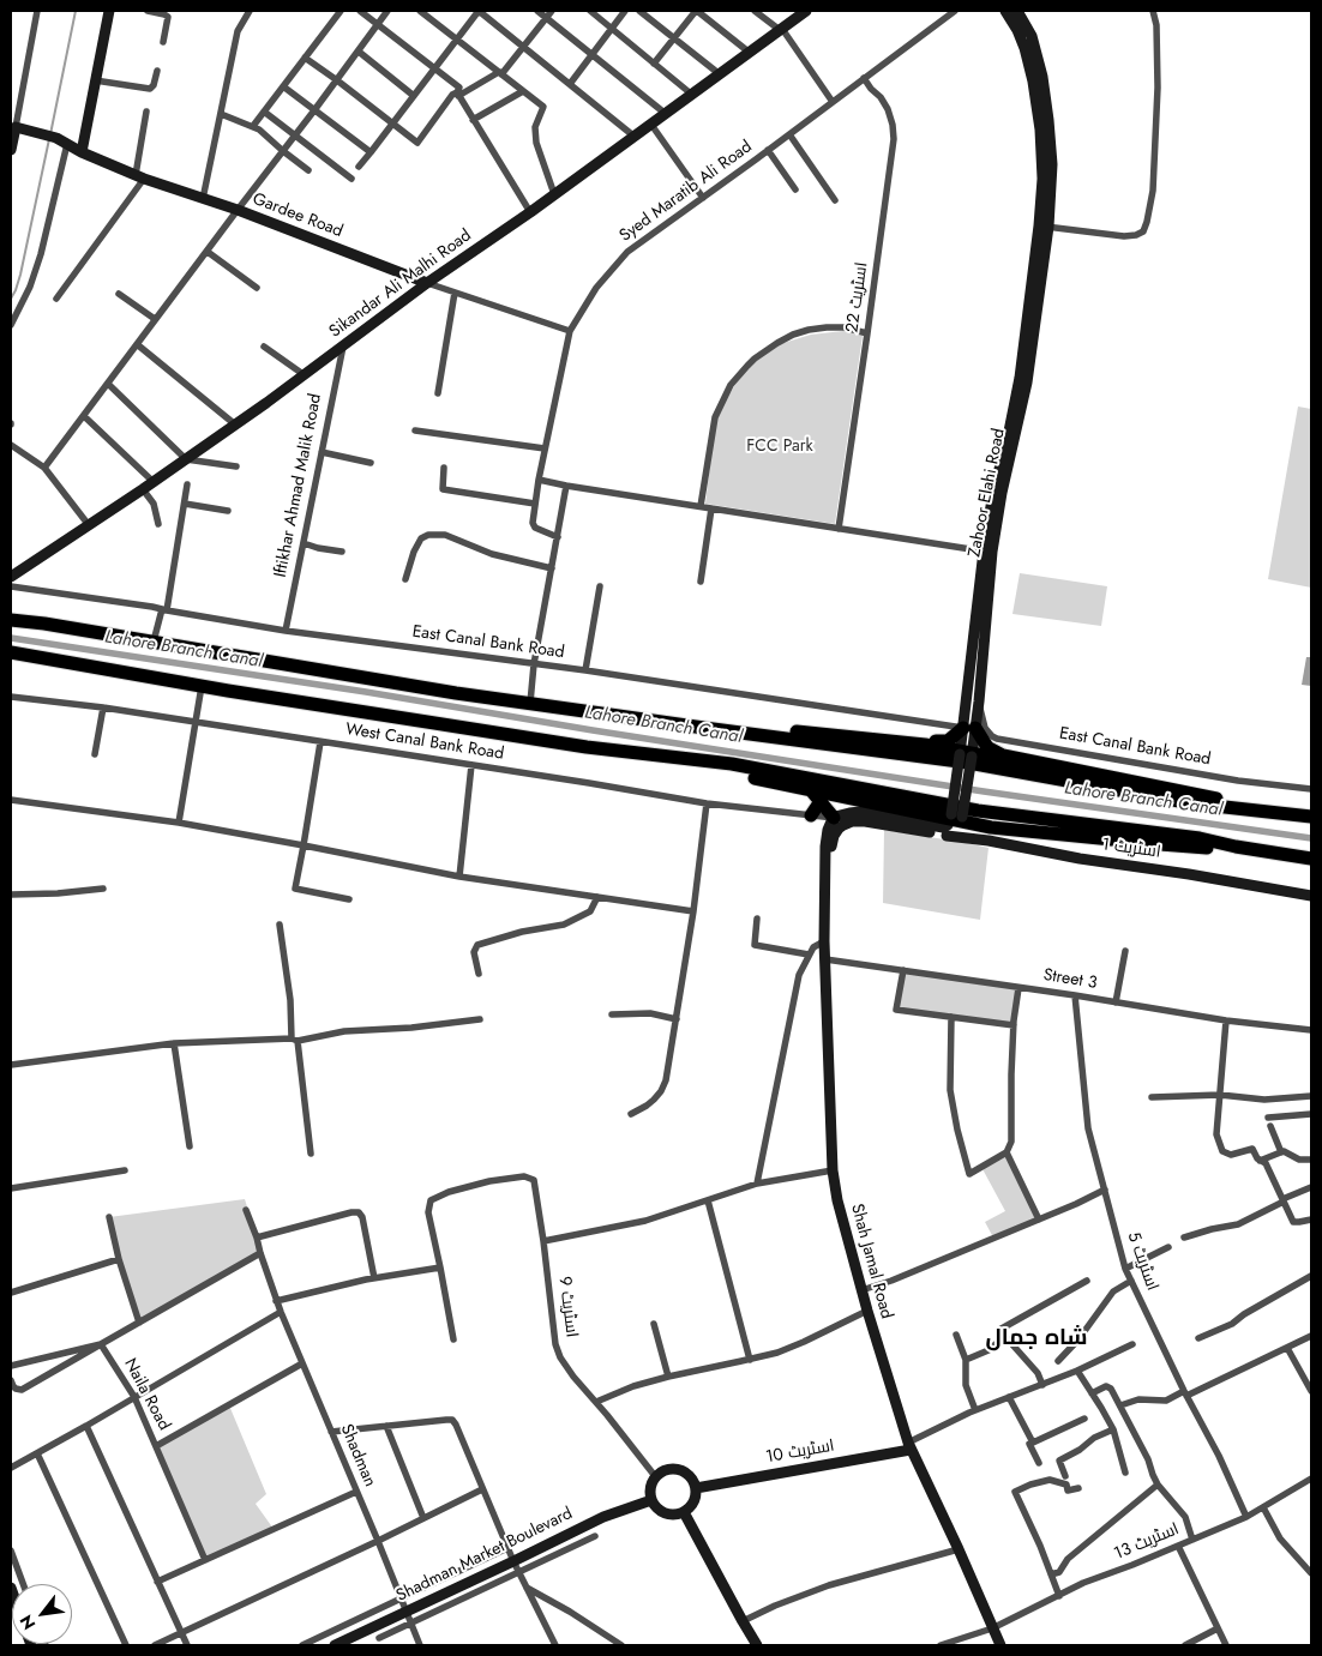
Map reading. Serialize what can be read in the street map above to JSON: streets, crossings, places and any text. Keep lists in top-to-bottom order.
{
  "streets": {
    "main road": [
      "Gardee Road",
      "Sikandar Ali Malhi Road",
      "Zahoor Elahi Road",
      "اسٹریٹ 1",
      "Shah Jamal Road",
      "اسٹریٹ 10",
      "Shadman Market Boulevard"
    ],
    "street": [
      "Syed Maratib Ali Road",
      "اسٹریٹ 22",
      "Iftikhar Ahmad Malik Road",
      "East Canal Bank Road",
      "West Canal Bank Road",
      "Street 3",
      "اسٹریٹ 5",
      "اسٹریٹ 9",
      "Naila Road",
      "Shadman",
      "اسٹریٹ 13"
    ]
  },
  "crossings": [
    ["Syed Maratib Ali Road", "Gardee Road"],
    ["Syed Maratib Ali Road", "اسٹریٹ 22"],
    ["Gardee Road", "Sikandar Ali Malhi Road"],
    ["Sikandar Ali Malhi Road", "Iftikhar Ahmad Malik Road"],
    ["Iftikhar Ahmad Malik Road", "East Canal Bank Road"],
    ["Zahoor Elahi Road", "East Canal Bank Road"],
    ["West Canal Bank Road", "Shah Jamal Road"],
    ["Street 3", "Shah Jamal Road"],
    ["Street 3", "اسٹریٹ 5"],
    ["Shah Jamal Road", "اسٹریٹ 10"],
    ["Shah Jamal Road", "اسٹریٹ 13"],
    ["اسٹریٹ 5", "اسٹریٹ 13"],
    ["اسٹریٹ 9", "اسٹریٹ 10"],
    ["اسٹریٹ 9", "Shadman Market Boulevard"],
    ["اسٹریٹ 10", "Shadman Market Boulevard"],
    ["Shadman", "Shadman Market Boulevard"]
  ],
  "districts": ["شاہ جمال"],
  "water": ["Lahore Branch Canal"],
  "parks": ["FCC Park"],
  "north": "bottom left"
}
